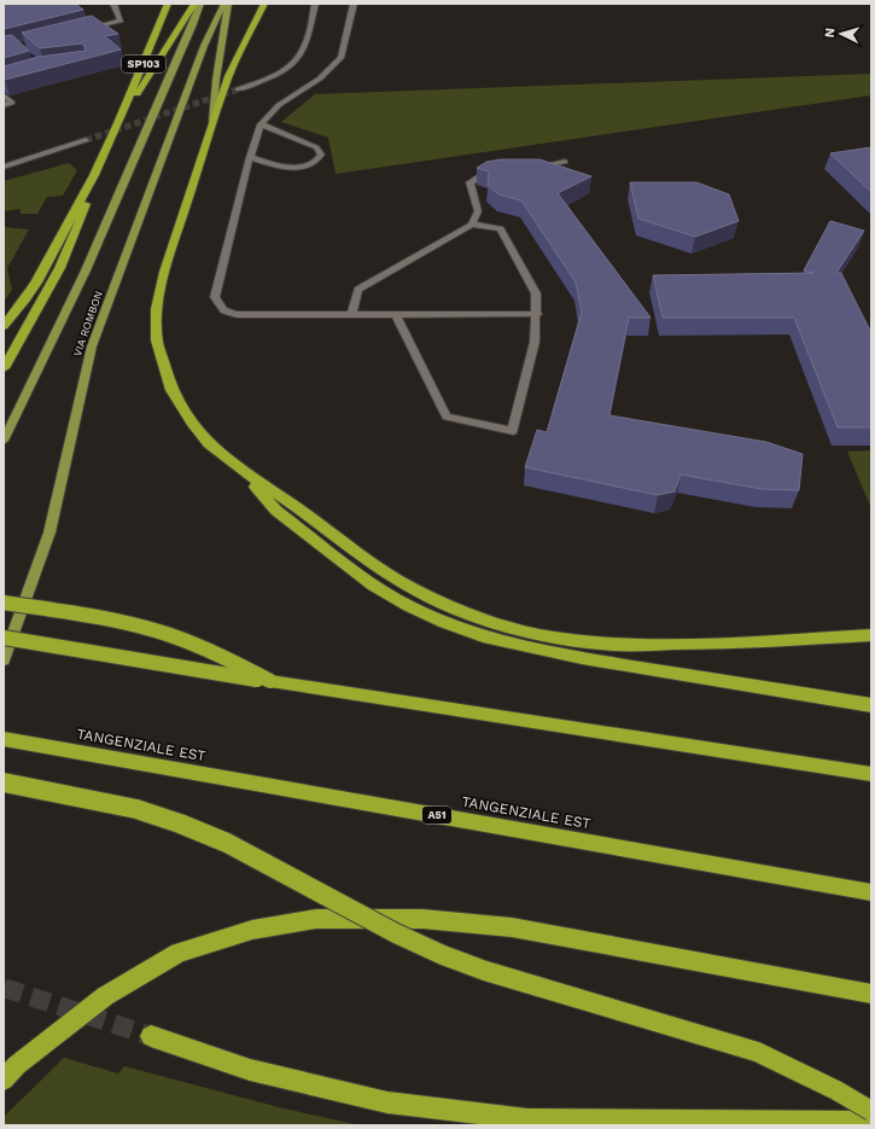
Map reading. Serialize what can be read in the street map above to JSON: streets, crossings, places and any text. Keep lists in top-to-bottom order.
{
  "streets": {
    "highway": ["SP103", "TANGENZIALE EST", "A51"],
    "main road": ["VIA ROMBON"]
  },
  "north": "left"
}
